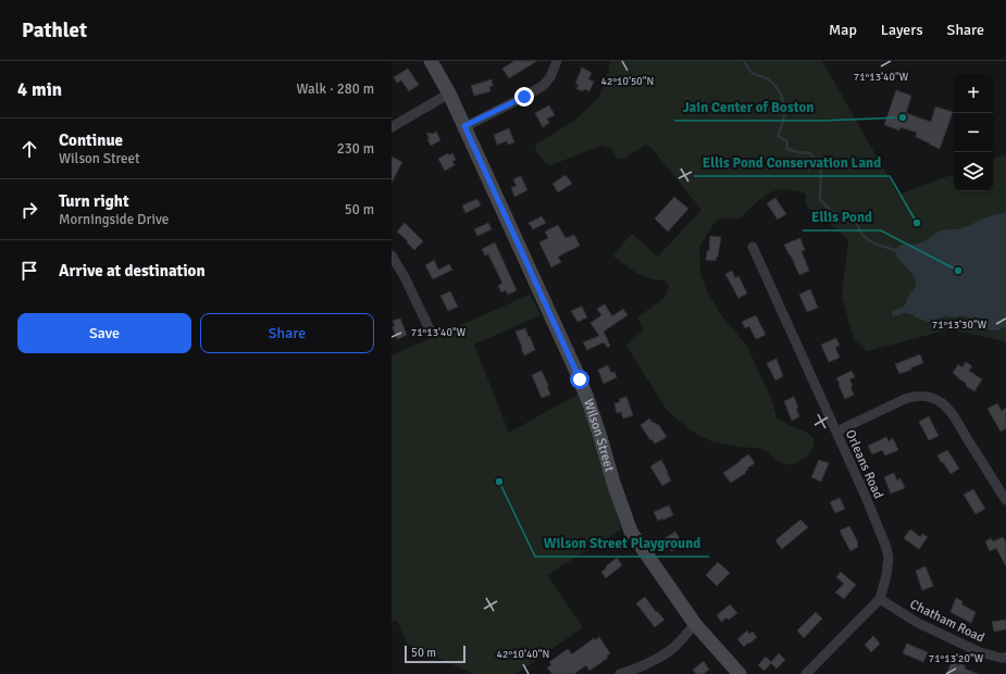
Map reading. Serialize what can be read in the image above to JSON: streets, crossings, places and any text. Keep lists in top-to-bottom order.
{
  "streets": {
    "street": ["Wilson Street", "Orleans Road", "Chatham Road"]
  },
  "crossings": [
    ["Orleans Road", "Chatham Road"]
  ],
  "places": [
    "Jain Center of Boston",
    "Ellis Pond Conservation Land",
    "Ellis Pond",
    "Wilson Street Playground"
  ],
  "scale_bar": "50 m",
  "page": {
    "header": "Pathlet",
    "nav": ["Map", "Layers", "Share"],
    "heading": ["4 min", "Walk · 280 m"],
    "map_buttons": ["+", "−"],
    "list": [
      ["Continue", "Wilson Street", "230 m"],
      ["Turn right", "Morningside Drive", "50 m"],
      "Arrive at destination"
    ],
    "buttons": ["Save", "Share"],
    "scale": "50 m"
  },
  "coordinates": [
    "71°13'40\"W",
    "42°10'50\"N",
    "71°13'30\"W",
    "42°10'40\"N",
    "71°13'20\"W"
  ]
}
